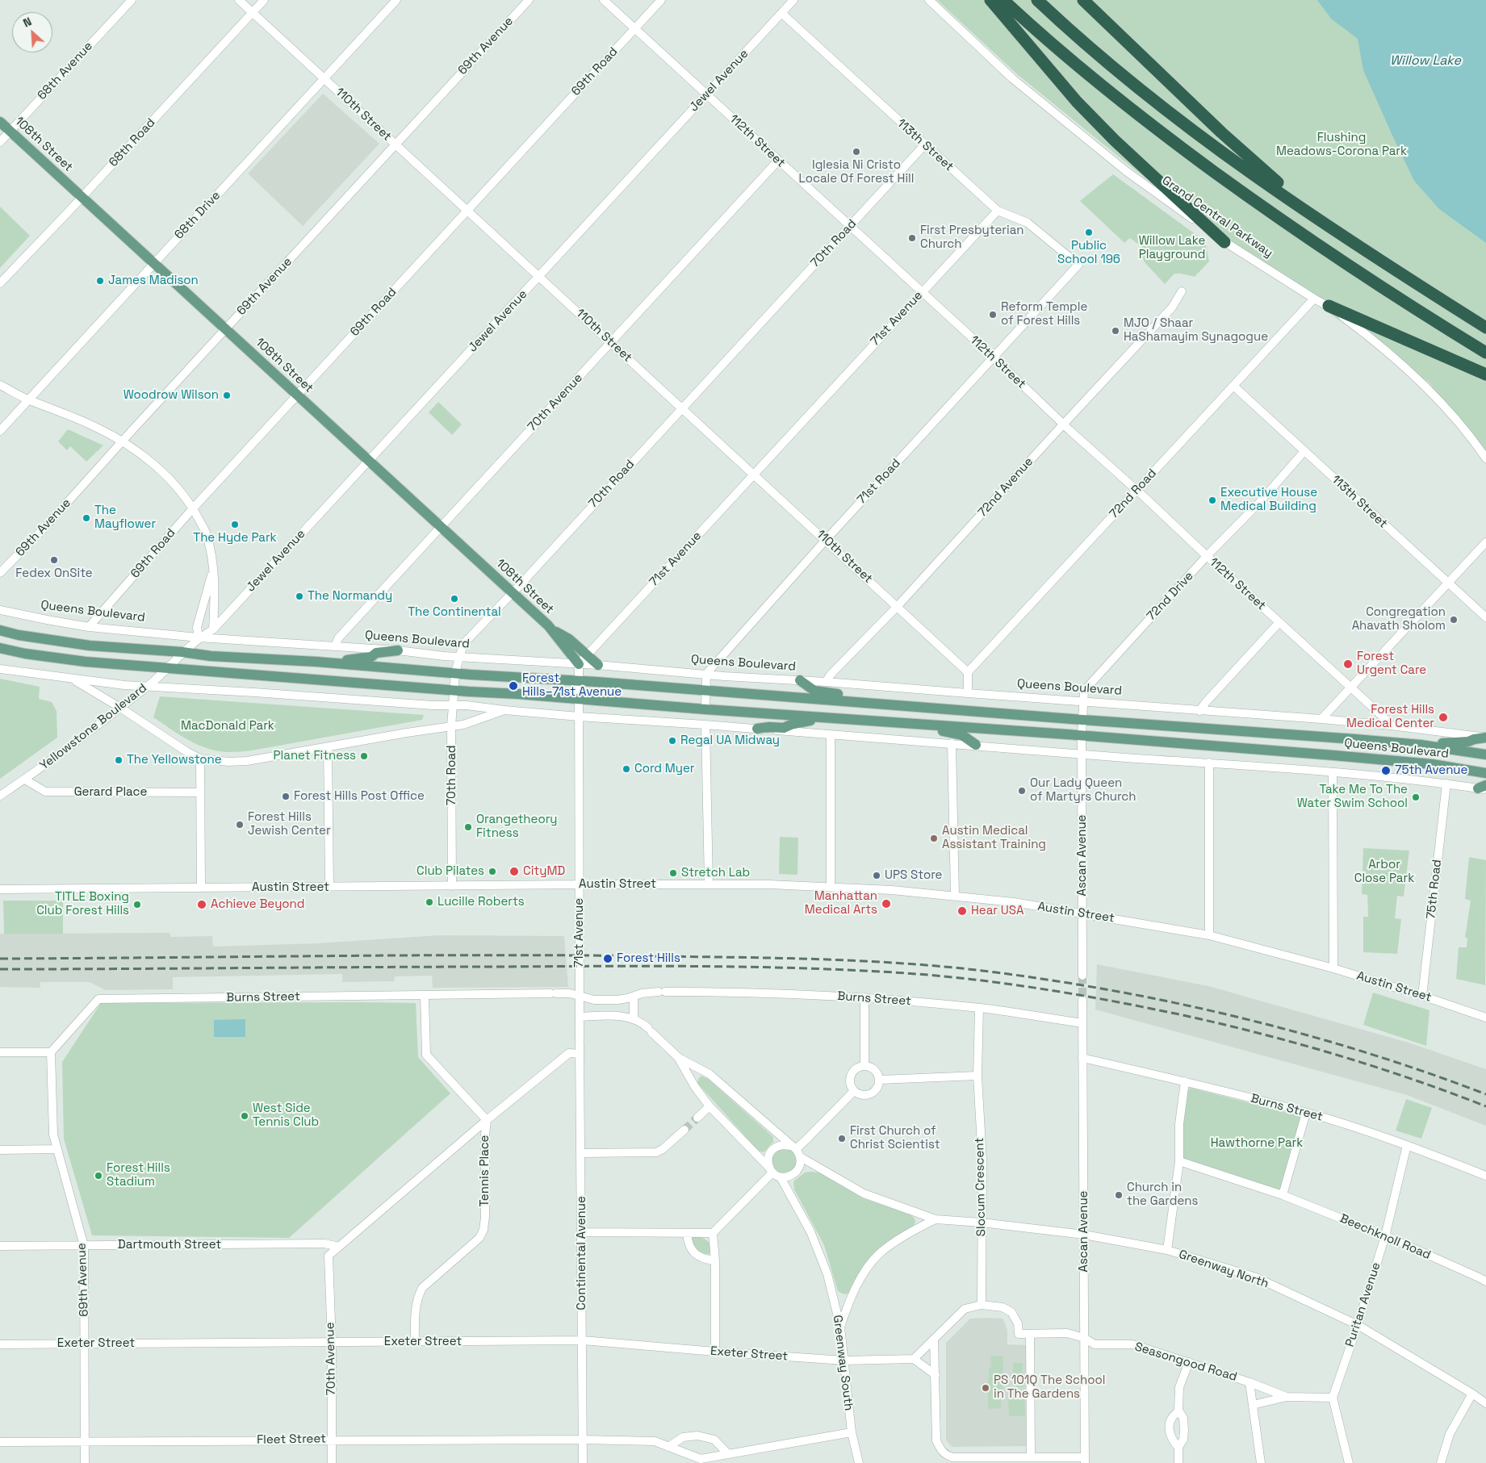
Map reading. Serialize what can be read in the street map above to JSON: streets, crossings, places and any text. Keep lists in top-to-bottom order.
{
  "streets": {
    "main road": ["108th Street", "Queens Boulevard"],
    "street": [
      "69th Avenue",
      "68th Avenue",
      "69th Road",
      "Jewel Avenue",
      "110th Street",
      "112th Street",
      "68th Road",
      "113th Street",
      "68th Drive",
      "Grand Central Parkway",
      "70th Road",
      "71st Avenue",
      "70th Avenue",
      "71st Road",
      "72nd Avenue",
      "72nd Road",
      "72nd Drive",
      "Yellowstone Boulevard",
      "Gerard Place",
      "Ascan Avenue",
      "Austin Street",
      "75th Road",
      "Burns Street",
      "Tennis Place",
      "Slocum Crescent",
      "Beechknoll Road",
      "Dartmouth Street",
      "Continental Avenue",
      "Greenway North",
      "Puritan Avenue",
      "Exeter Street",
      "Seasongood Road",
      "Greenway South",
      "Fleet Street"
    ]
  },
  "crossings": [
    ["69th Avenue", "110th Street"],
    ["69th Avenue", "108th Street"],
    ["69th Avenue", "Burns Street"],
    ["69th Avenue", "Dartmouth Street"],
    ["69th Avenue", "Exeter Street"],
    ["69th Avenue", "Fleet Street"],
    ["68th Avenue", "108th Street"],
    ["69th Road", "110th Street"],
    ["69th Road", "112th Street"],
    ["69th Road", "108th Street"],
    ["69th Road", "Queens Boulevard"],
    ["Jewel Avenue", "110th Street"],
    ["Jewel Avenue", "112th Street"],
    ["Jewel Avenue", "108th Street"],
    ["Jewel Avenue", "113th Street"],
    ["Jewel Avenue", "Queens Boulevard"],
    ["Jewel Avenue", "Yellowstone Boulevard"],
    ["110th Street", "68th Road"],
    ["110th Street", "68th Drive"],
    ["110th Street", "70th Road"],
    ["110th Street", "71st Avenue"],
    ["110th Street", "70th Avenue"],
    ["110th Street", "71st Road"],
    ["110th Street", "72nd Avenue"],
    ["110th Street", "72nd Road"],
    ["112th Street", "70th Road"],
    ["112th Street", "71st Avenue"],
    ["112th Street", "70th Avenue"],
    ["112th Street", "71st Road"],
    ["112th Street", "72nd Avenue"],
    ["112th Street", "72nd Road"],
    ["112th Street", "72nd Drive"],
    ["112th Street", "Queens Boulevard"],
    ["68th Road", "108th Street"],
    ["108th Street", "68th Drive"],
    ["108th Street", "70th Road"],
    ["108th Street", "71st Avenue"],
    ["108th Street", "70th Avenue"],
    ["108th Street", "Queens Boulevard"],
    ["113th Street", "70th Road"],
    ["113th Street", "71st Avenue"],
    ["113th Street", "71st Road"],
    ["113th Street", "72nd Road"],
    ["113th Street", "72nd Drive"],
    ["Grand Central Parkway", "72nd Road"],
    ["70th Road", "Queens Boulevard"],
    ["70th Road", "Austin Street"],
    ["71st Avenue", "Queens Boulevard"],
    ["71st Avenue", "Austin Street"],
    ["71st Avenue", "Burns Street"],
    ["71st Avenue", "Continental Avenue"],
    ["70th Avenue", "Queens Boulevard"],
    ["70th Avenue", "Dartmouth Street"],
    ["70th Avenue", "Exeter Street"],
    ["70th Avenue", "Fleet Street"],
    ["71st Road", "Queens Boulevard"],
    ["72nd Avenue", "Queens Boulevard"],
    ["72nd Drive", "Queens Boulevard"],
    ["72nd Drive", "Ascan Avenue"],
    ["Queens Boulevard", "Yellowstone Boulevard"],
    ["Queens Boulevard", "Ascan Avenue"],
    ["Yellowstone Boulevard", "Gerard Place"],
    ["Ascan Avenue", "Austin Street"],
    ["Ascan Avenue", "Burns Street"],
    ["Ascan Avenue", "Greenway North"],
    ["Ascan Avenue", "Seasongood Road"],
    ["Austin Street", "75th Road"],
    ["Burns Street", "Tennis Place"],
    ["Burns Street", "Slocum Crescent"],
    ["Burns Street", "Puritan Avenue"],
    ["Tennis Place", "Exeter Street"],
    ["Slocum Crescent", "Greenway North"],
    ["Beechknoll Road", "Puritan Avenue"],
    ["Continental Avenue", "Exeter Street"],
    ["Continental Avenue", "Fleet Street"],
    ["Greenway North", "Puritan Avenue"],
    ["Greenway North", "Greenway South"],
    ["Puritan Avenue", "Seasongood Road"],
    ["Exeter Street", "Greenway South"],
    ["Greenway South", "Fleet Street"]
  ],
  "water": ["Willow Lake"],
  "parks": [
    "Flushing Meadows-Corona Park",
    "Willow Lake Playground",
    "MacDonald Park",
    "Arbor Close Park",
    "Hawthorne Park"
  ],
  "places": [
    "Iglesia Ni Cristo Locale Of Forest Hill",
    "Public School 196",
    "First Presbyterian Church",
    "James Madison",
    "Reform Temple of Forest Hills",
    "MJO / Shaar HaShamayim Synagogue",
    "Woodrow Wilson",
    "Executive House Medical Building",
    "The Mayflower",
    "The Hyde Park",
    "Fedex OnSite",
    "The Normandy",
    "The Continental",
    "Congregation Ahavath Sholom",
    "Forest Urgent Care",
    "Forest Hills–71st Avenue",
    "Forest Hills Medical Center",
    "Regal UA Midway",
    "Planet Fitness",
    "The Yellowstone",
    "Cord Myer",
    "75th Avenue",
    "Our Lady Queen of Martyrs Church",
    "Forest Hills Post Office",
    "Take Me To The Water Swim School",
    "Forest Hills Jewish Center",
    "Orangetheory Fitness",
    "Austin Medical Assistant Training",
    "Club Pilates",
    "CityMD",
    "Stretch Lab",
    "UPS Store",
    "Lucille Roberts",
    "Manhattan Medical Arts",
    "TITLE Boxing Club Forest Hills",
    "Achieve Beyond",
    "Hear USA",
    "Forest Hills",
    "West Side Tennis Club",
    "First Church of Christ Scientist",
    "Forest Hills Stadium",
    "Church in the Gardens",
    "PS 101Q The School in The Gardens"
  ],
  "north": "top left"
}
